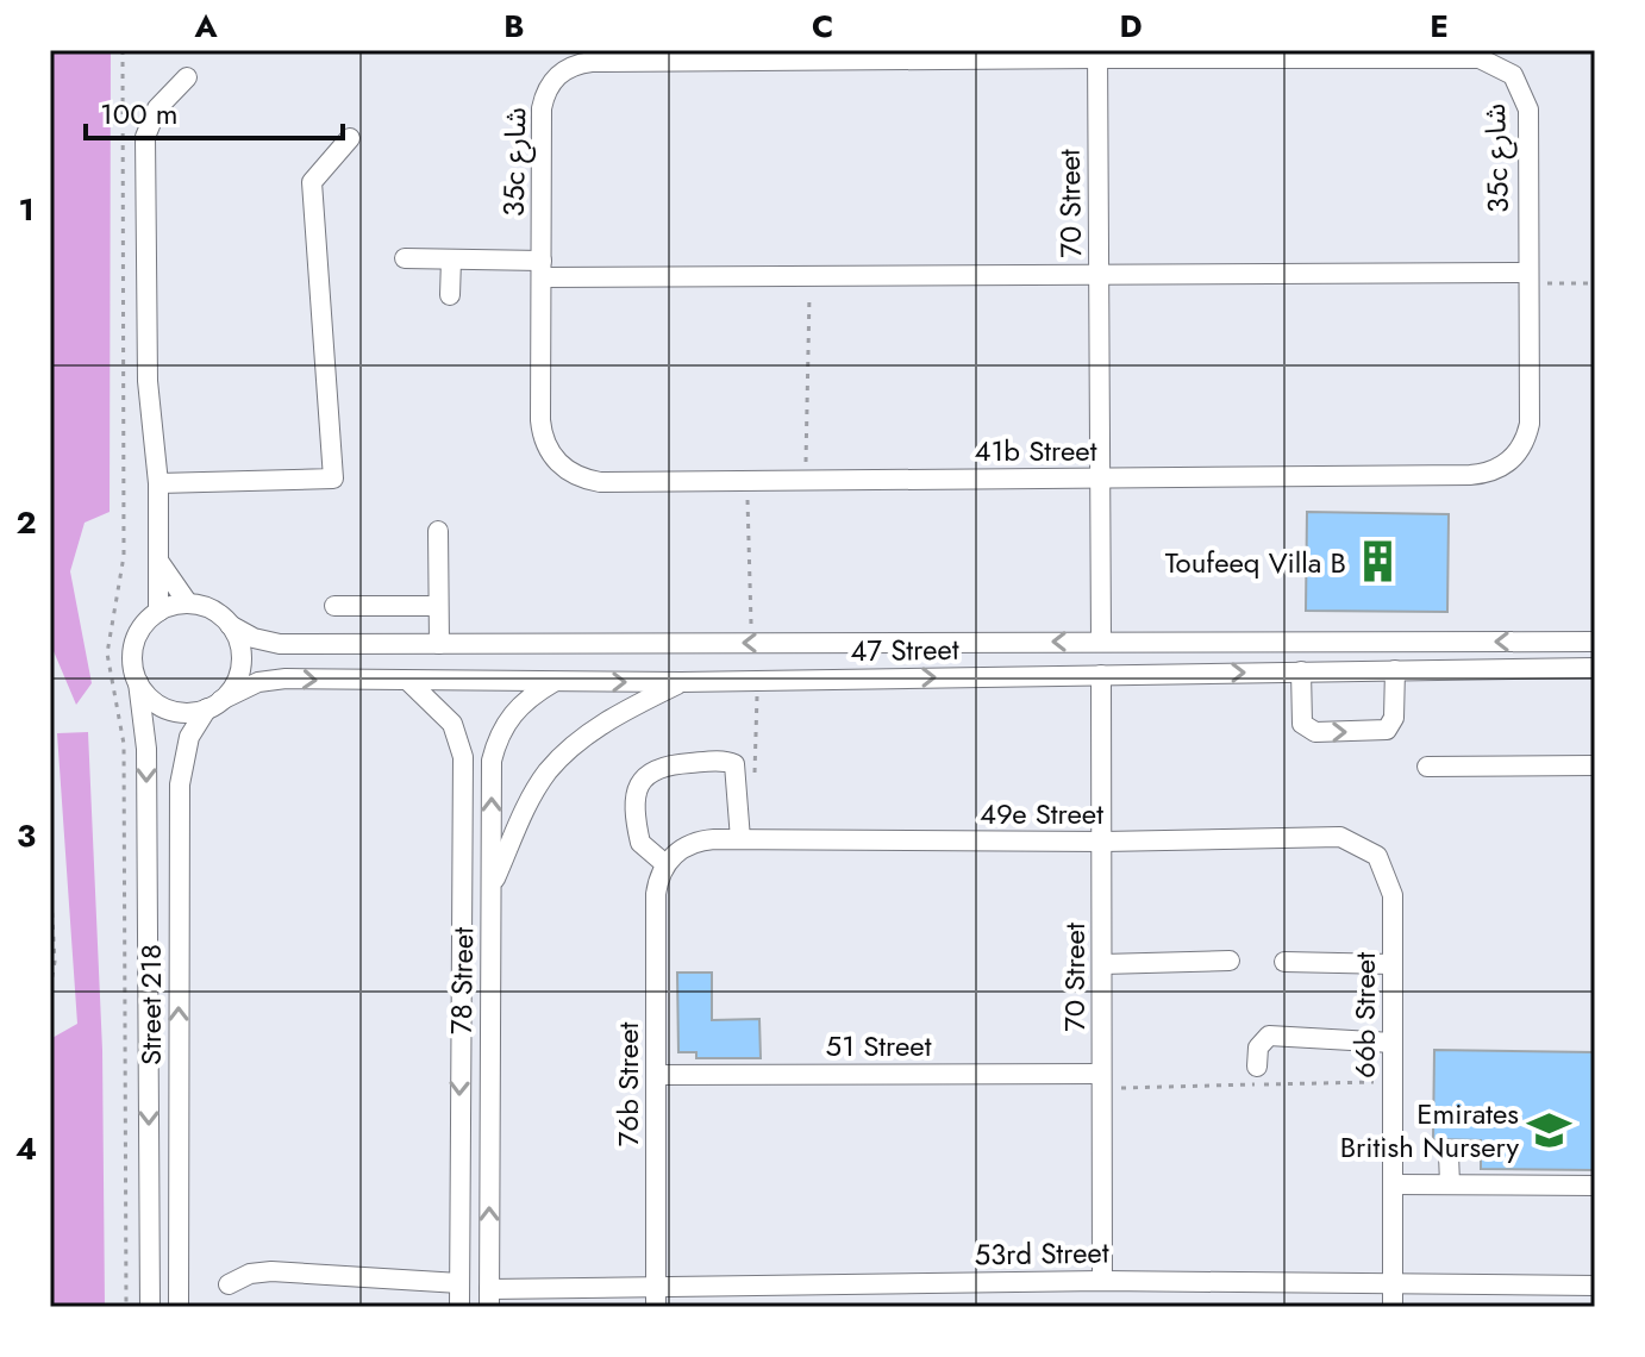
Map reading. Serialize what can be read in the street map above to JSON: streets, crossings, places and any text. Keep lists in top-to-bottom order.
{
  "streets": {
    "street": [
      "35c شارع",
      "70 Street",
      "41b Street",
      "47 Street",
      "49e Street",
      "78 Street",
      "Street 218",
      "66b Street",
      "51 Street",
      "76b Street",
      "53rd Street"
    ]
  },
  "crossings": [
    ["35c شارع", "70 Street"],
    ["35c شارع", "41b Street"],
    ["70 Street", "41b Street"],
    ["70 Street", "47 Street"],
    ["70 Street", "49e Street"],
    ["70 Street", "51 Street"],
    ["70 Street", "53rd Street"],
    ["47 Street", "78 Street"],
    ["47 Street", "Street 218"],
    ["49e Street", "66b Street"],
    ["49e Street", "76b Street"],
    ["78 Street", "53rd Street"],
    ["66b Street", "53rd Street"],
    ["51 Street", "76b Street"],
    ["76b Street", "53rd Street"]
  ],
  "places": {
    "building": ["Toufeeq Villa B"],
    "school or university": ["Emirates British Nursery"]
  },
  "scale_bar": "100 m",
  "grid": {
    "columns": [
      "A",
      "B",
      "C",
      "D",
      "E"
    ],
    "rows": [
      "1",
      "2",
      "3",
      "4"
    ]
  }
}
